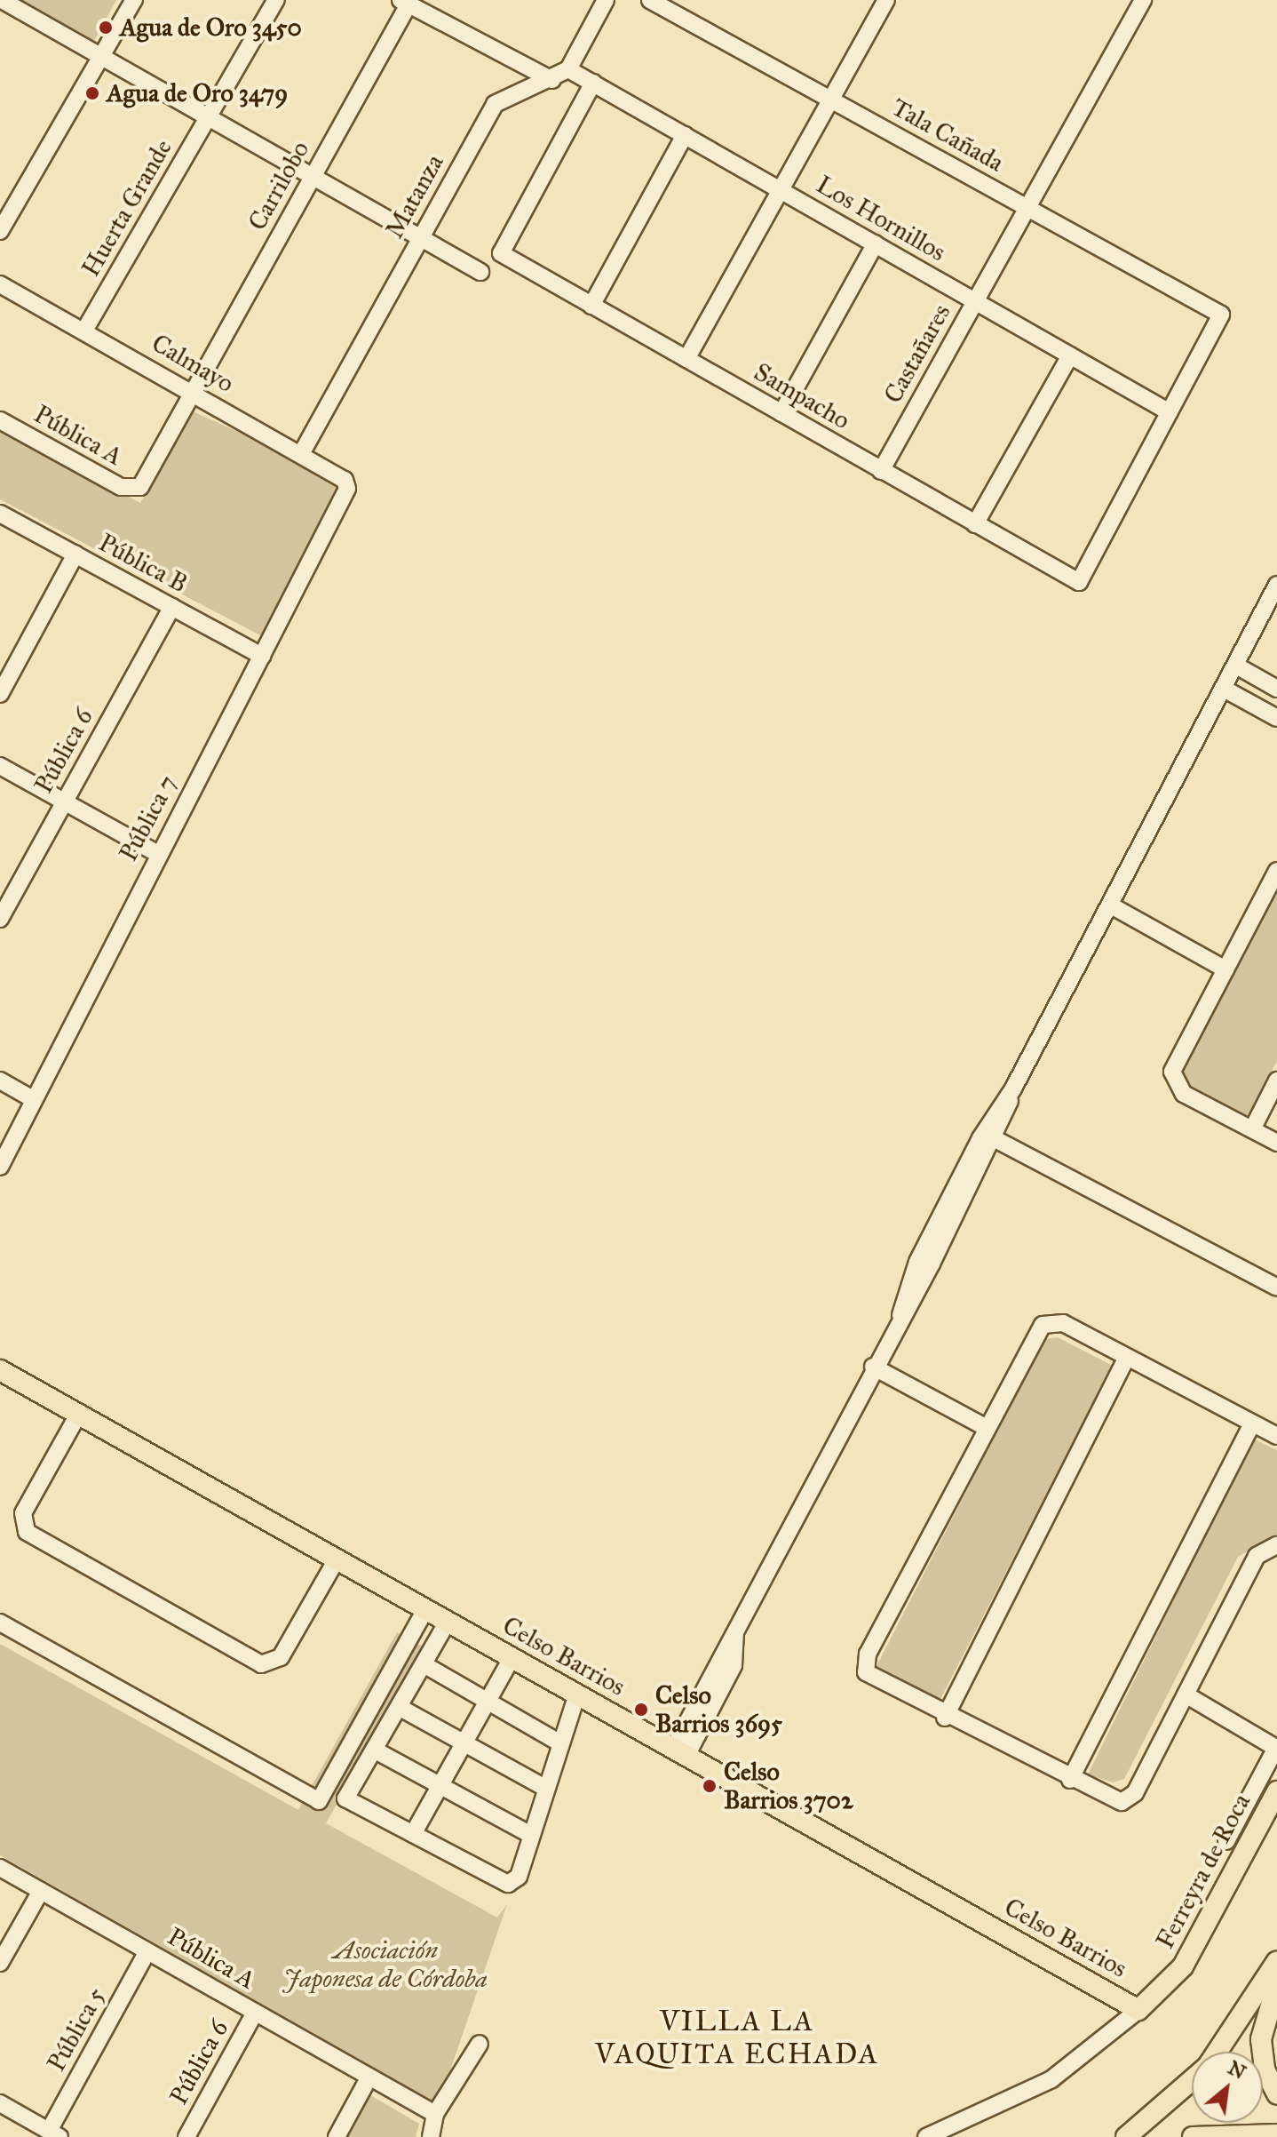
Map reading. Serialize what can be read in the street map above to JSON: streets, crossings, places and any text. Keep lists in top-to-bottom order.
{
  "streets": {
    "main road": ["Celso Barrios", "Ferreyra de Roca"],
    "street": [
      "Tala Cañada",
      "Carrilobo",
      "Matanza",
      "Huerta Grande",
      "Los Hornillos",
      "Castañares",
      "Calmayo",
      "Sampacho",
      "Pública A",
      "Pública B",
      "Pública 6",
      "Pública 7",
      "Pública 5"
    ]
  },
  "crossings": [
    ["Tala Cañada", "Los Hornillos"],
    ["Tala Cañada", "Castañares"],
    ["Tala Cañada", "Sampacho"],
    ["Carrilobo", "Calmayo"],
    ["Carrilobo", "Pública A"],
    ["Matanza", "Los Hornillos"],
    ["Matanza", "Calmayo"],
    ["Huerta Grande", "Calmayo"],
    ["Los Hornillos", "Castañares"],
    ["Los Hornillos", "Sampacho"],
    ["Castañares", "Sampacho"],
    ["Calmayo", "Pública A"],
    ["Calmayo", "Pública 7"],
    ["Pública A", "Pública 6"],
    ["Pública A", "Pública 5"],
    ["Pública B", "Pública 6"],
    ["Pública B", "Pública 7"],
    ["Celso Barrios", "Ferreyra de Roca"]
  ],
  "districts": ["VILLA LA VAQUITA ECHADA"],
  "parks": ["Asociación Japonesa de Córdoba"],
  "places": [
    "Agua de Oro 3450",
    "Agua de Oro 3479",
    "Celso Barrios 3695",
    "Celso Barrios 3702"
  ],
  "north": "top right"
}
